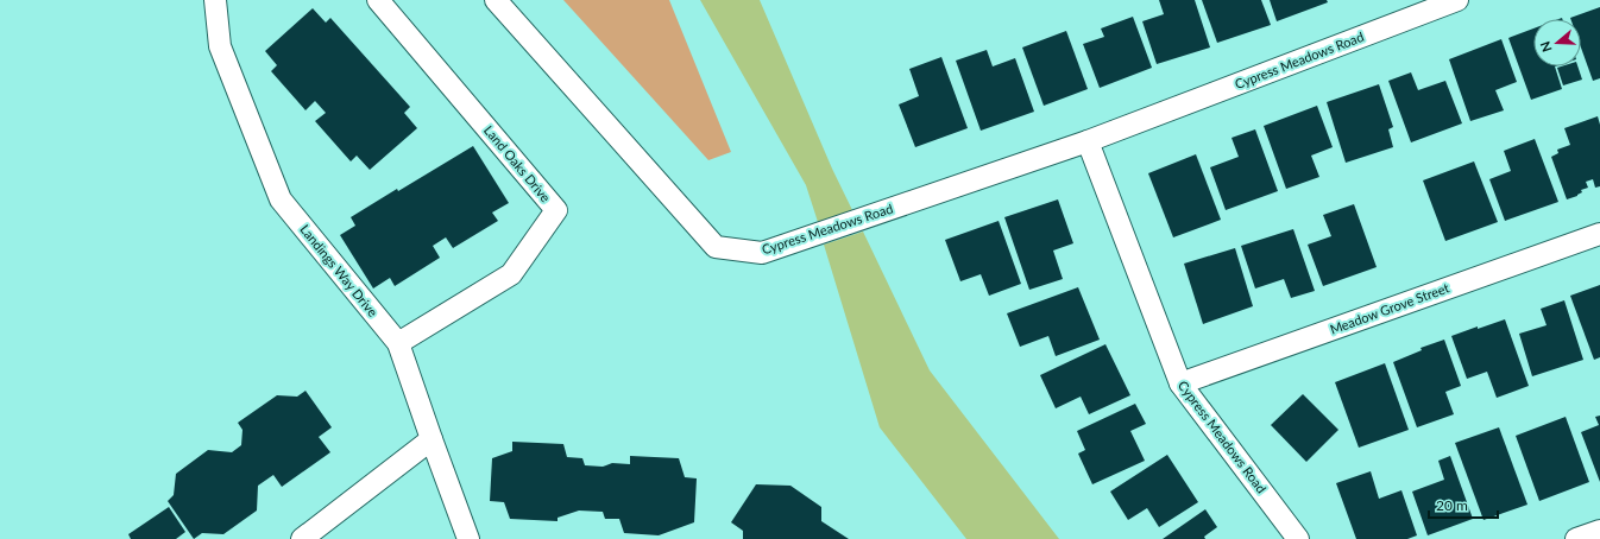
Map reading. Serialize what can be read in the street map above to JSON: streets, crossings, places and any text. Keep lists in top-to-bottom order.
{
  "streets": {
    "street": [
      "Cypress Meadows Road",
      "Land Oaks Drive",
      "Landings Way Drive",
      "Meadow Grove Street"
    ]
  },
  "crossings": [
    ["Cypress Meadows Road", "Meadow Grove Street"],
    ["Land Oaks Drive", "Landings Way Drive"]
  ],
  "scale_bar": "20 m",
  "north": "left"
}
